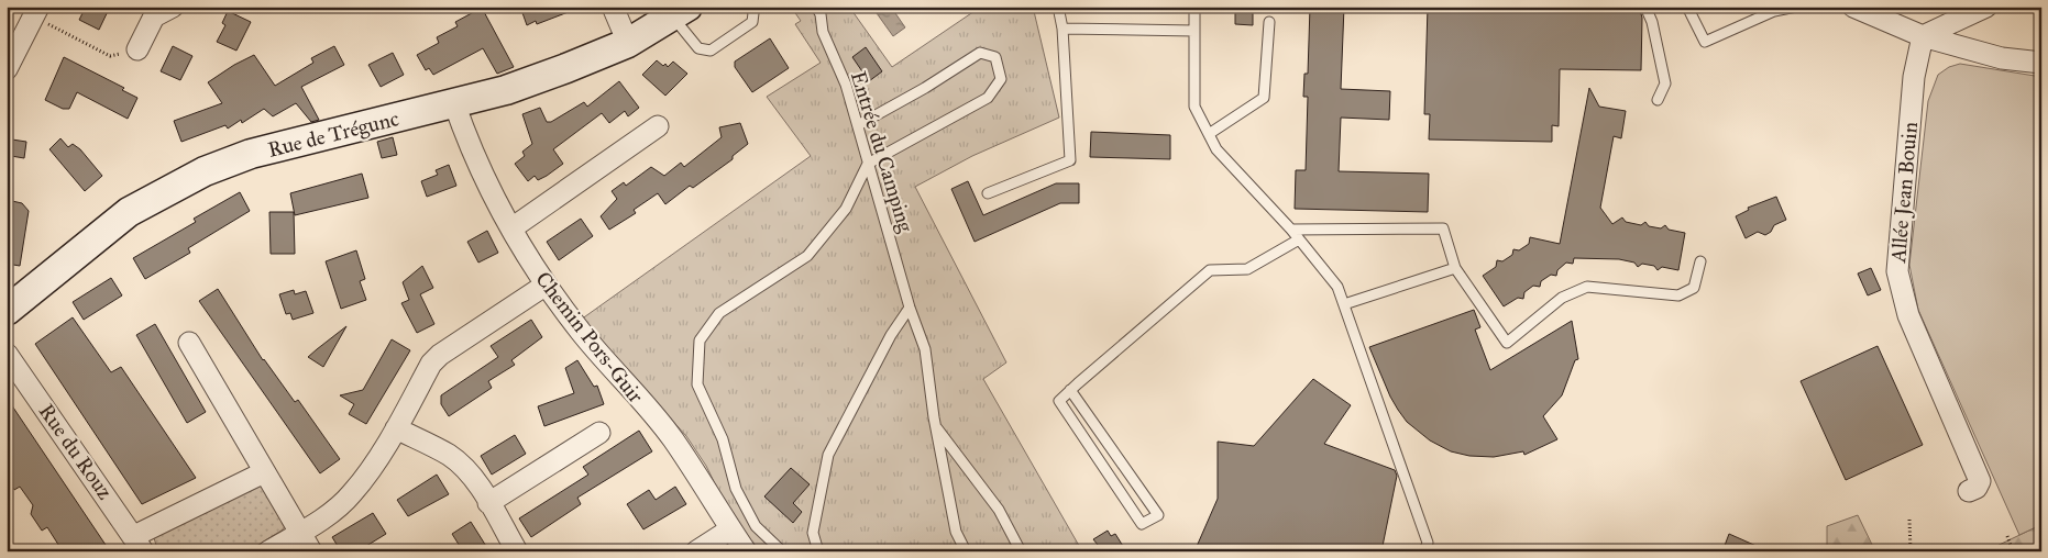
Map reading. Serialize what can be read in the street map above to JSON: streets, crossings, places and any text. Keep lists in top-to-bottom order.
{
  "streets": {
    "main road": ["Rue de Trégunc"],
    "street": ["Allée Jean Bouin", "Chemin Pors-Guir", "Rue du Rouz"],
    "lane": ["Entrée du Camping"]
  },
  "crossings": [
    ["Rue de Trégunc", "Chemin Pors-Guir"]
  ]
}
